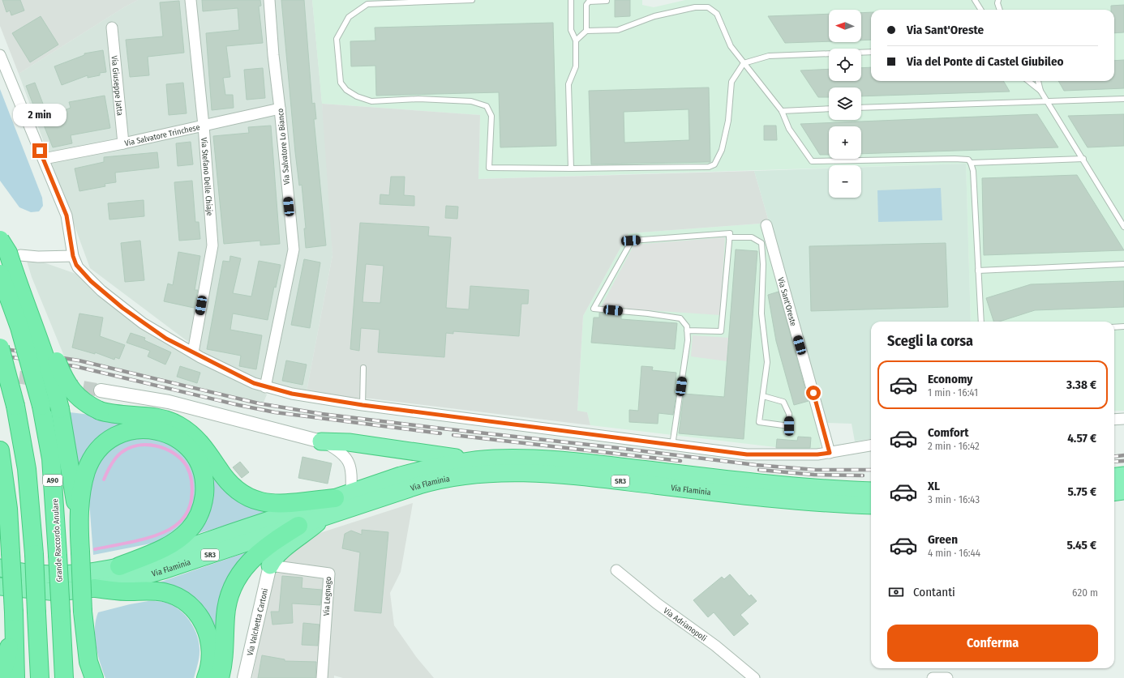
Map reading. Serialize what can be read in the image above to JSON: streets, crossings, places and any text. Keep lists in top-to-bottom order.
{
  "streets": {
    "highway": [
      "A90",
      "SR3",
      "Via Flaminia",
      "Grande Raccordo Anulare"
    ],
    "street": [
      "Via Giuseppe Jatta",
      "Via Salvatore Trinchese",
      "Via Salvatore Lo Bianco",
      "Via Stefano Delle Chiaje",
      "Via Sant'Oreste",
      "Via Legnago",
      "Via Valchetta Cartoni",
      "Via Adrianopoli"
    ]
  },
  "crossings": [
    ["Via Giuseppe Jatta", "Via Salvatore Trinchese"],
    ["Via Salvatore Trinchese", "Via Salvatore Lo Bianco"],
    ["Via Salvatore Trinchese", "Via Stefano Delle Chiaje"],
    ["SR3", "Via Flaminia"],
    ["Via Legnago", "Via Valchetta Cartoni"]
  ],
  "north": "left",
  "page": {
    "map_buttons": ["+", "−"],
    "banner": ["Via Sant'Oreste", "Via del Ponte di Castel Giubileo"],
    "bubble": "2 min",
    "heading": "Scegli la corsa",
    "list": [
      {
        "name": "Economy",
        "note": "1 min · 16:41",
        "value": "3.38 €"
      },
      {
        "name": "Comfort",
        "note": "2 min · 16:42",
        "value": "4.57 €"
      },
      {
        "name": "XL",
        "note": "3 min · 16:43",
        "value": "5.75 €"
      },
      {
        "name": "Green",
        "note": "4 min · 16:44",
        "value": "5.45 €"
      }
    ],
    "pay": ["Contanti", "620 m"],
    "buttons": "Conferma"
  }
}
